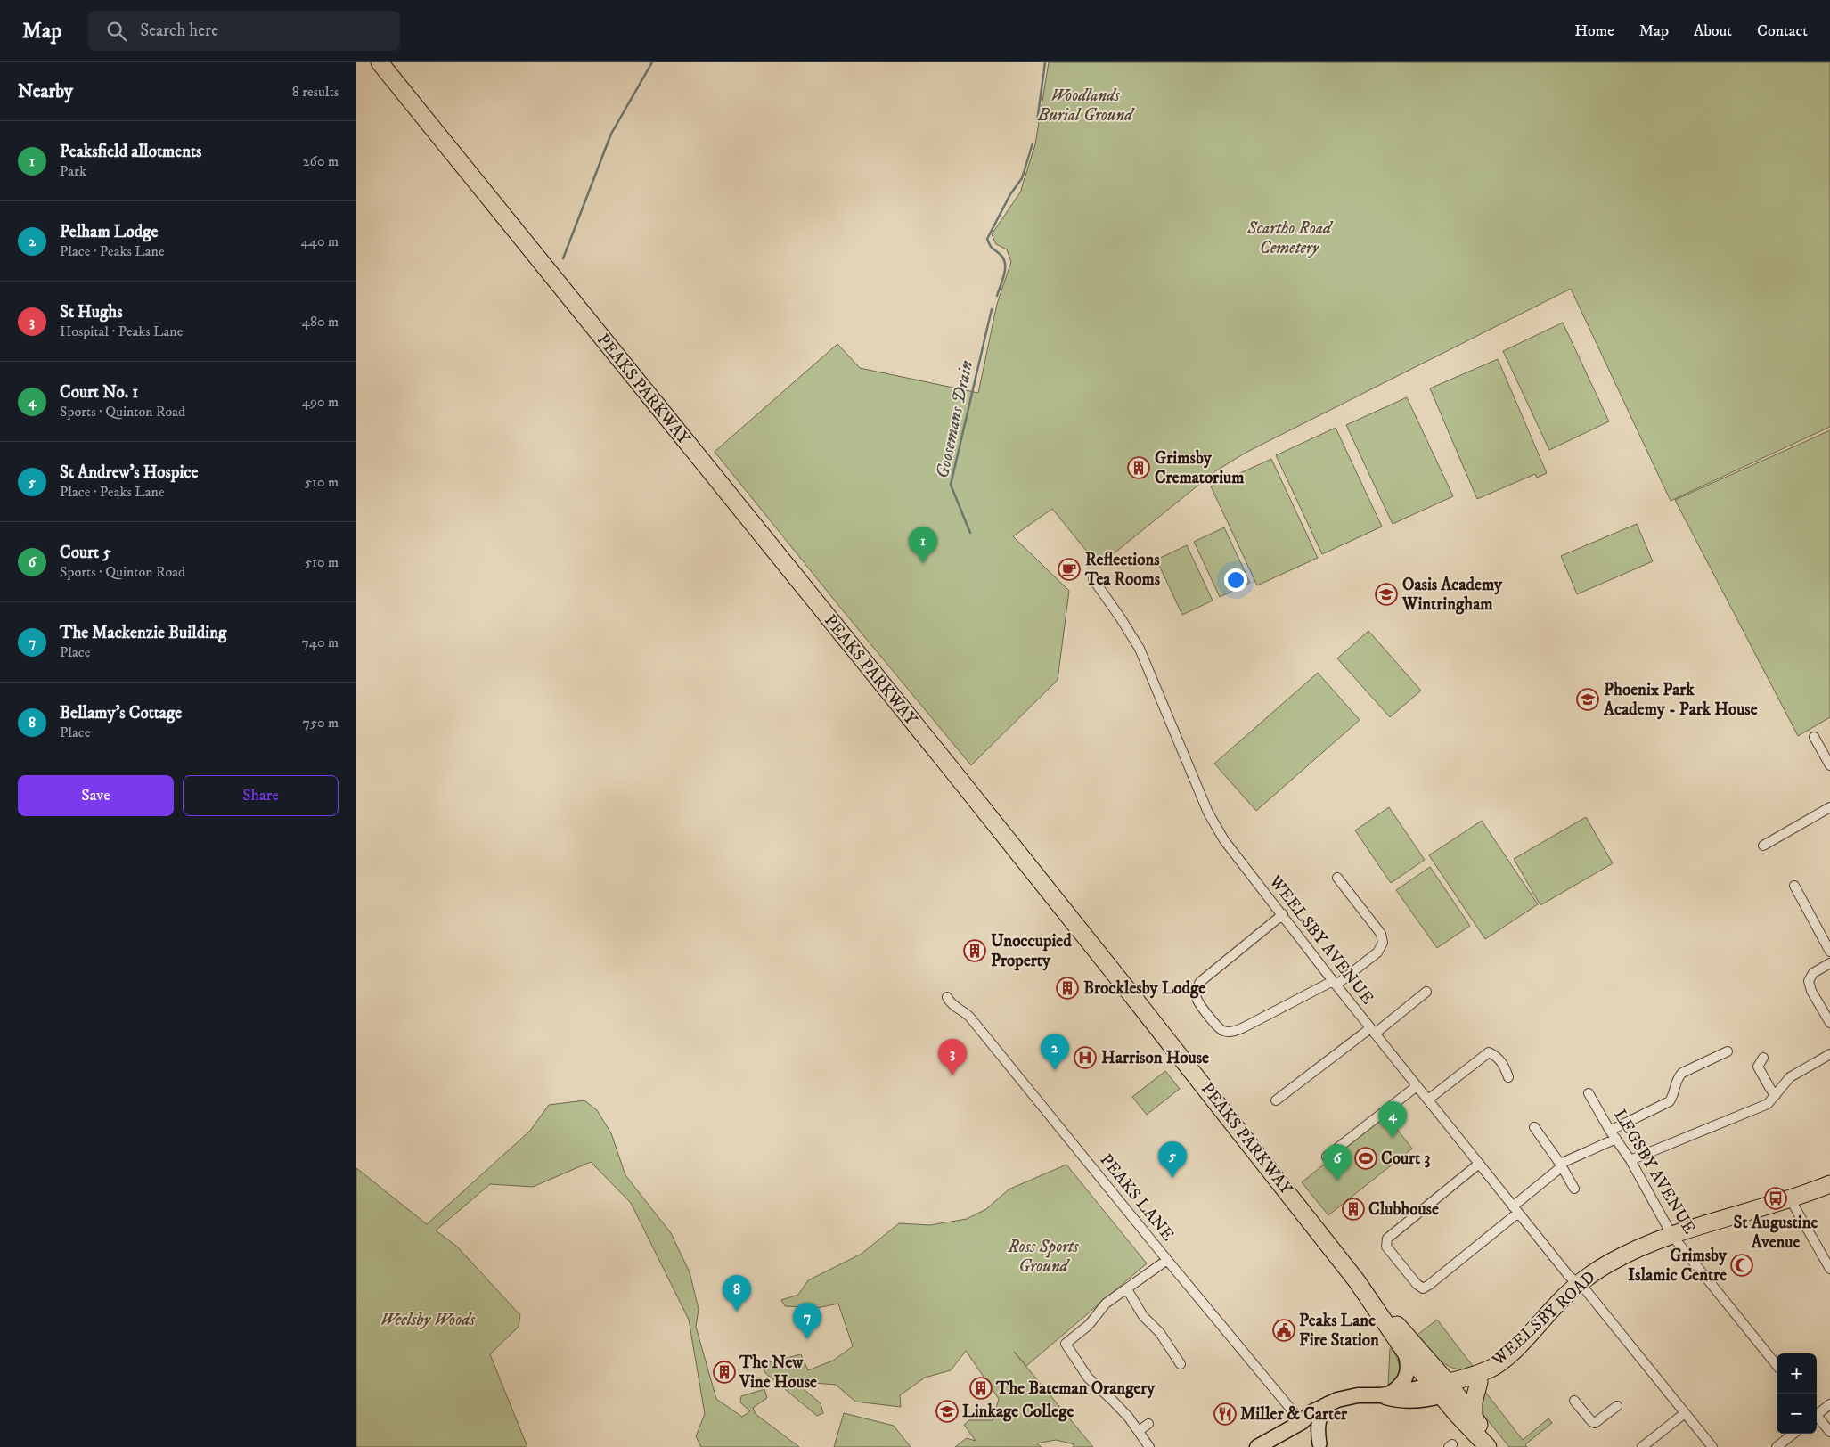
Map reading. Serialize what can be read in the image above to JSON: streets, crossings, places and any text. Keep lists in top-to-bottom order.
{
  "streets": {
    "highway": ["PEAKS PARKWAY", "WEELSBY ROAD"],
    "street": ["WEELSBY AVENUE", "LEGSBY AVENUE", "PEAKS LANE"]
  },
  "crossings": [
    ["PEAKS PARKWAY", "WEELSBY ROAD"],
    ["WEELSBY AVENUE", "WEELSBY ROAD"],
    ["LEGSBY AVENUE", "WEELSBY ROAD"],
    ["PEAKS LANE", "WEELSBY ROAD"]
  ],
  "water": ["Goosemans Drain"],
  "parks": [
    "Woodlands Burial Ground",
    "Scartho Road Cemetery",
    "Ross Sports Ground",
    "Weelsby Woods"
  ],
  "places": {
    "building": [
      "Grimsby Crematorium",
      "Unoccupied Property",
      "Brocklesby Lodge",
      "Clubhouse",
      "The New Vine House",
      "The Bateman Orangery"
    ],
    "cafe": ["Reflections Tea Rooms"],
    "school or university": ["Oasis Academy Wintringham", "Phoenix Park Academy - Park House", "Linkage College"],
    "hospital": ["Harrison House"],
    "sports": ["Court 3"],
    "bus stop": ["St Augustine Avenue"],
    "mosque": ["Grimsby Islamic Centre"],
    "public building": ["Peaks Lane Fire Station"],
    "restaurant": ["Miller & Carter"]
  },
  "page": {
    "header": "Map",
    "search": "Search here",
    "nav": [
      "Home",
      "Map",
      "About",
      "Contact"
    ],
    "heading": ["Nearby", "8 results"],
    "list": [
      {
        "mark": "1",
        "name": "Peaksfield allotments",
        "note": "Park",
        "value": "260 m"
      },
      {
        "mark": "2",
        "name": "Pelham Lodge",
        "note": "Place · Peaks Lane",
        "value": "440 m"
      },
      {
        "mark": "3",
        "name": "St Hughs",
        "note": "Hospital · Peaks Lane",
        "value": "480 m"
      },
      {
        "mark": "4",
        "name": "Court No. 1",
        "note": "Sports · Quinton Road",
        "value": "490 m"
      },
      {
        "mark": "5",
        "name": "St Andrew's Hospice",
        "note": "Place · Peaks Lane",
        "value": "510 m"
      },
      {
        "mark": "6",
        "name": "Court 5",
        "note": "Sports · Quinton Road",
        "value": "510 m"
      },
      {
        "mark": "7",
        "name": "The Mackenzie Building",
        "note": "Place",
        "value": "740 m"
      },
      {
        "mark": "8",
        "name": "Bellamy's Cottage",
        "note": "Place",
        "value": "750 m"
      }
    ],
    "pins": [
      "1",
      "2",
      "3",
      "4",
      "5",
      "6",
      "8",
      "7"
    ],
    "buttons": ["Save", "Share"],
    "map_buttons": ["+", "−"]
  }
}
